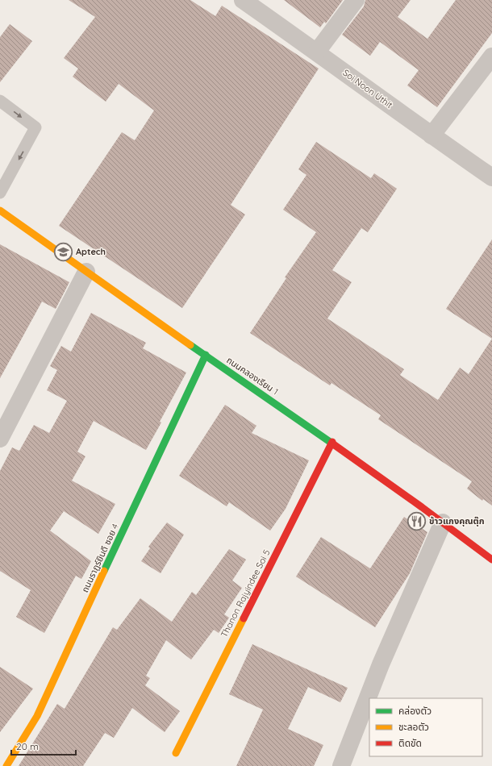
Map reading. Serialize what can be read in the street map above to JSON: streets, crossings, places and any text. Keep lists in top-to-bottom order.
{
  "streets": {
    "street": [
      "Soi Noon Uthit",
      "ถนนคลองเรียน 1",
      "ถนนราฎร์ยินดี ซอย 4",
      "Thanon Rajyindee Soi 5"
    ]
  },
  "crossings": [
    ["ถนนคลองเรียน 1", "ถนนราฎร์ยินดี ซอย 4"],
    ["ถนนคลองเรียน 1", "Thanon Rajyindee Soi 5"]
  ],
  "places": {
    "school or university": ["Aptech"],
    "restaurant": ["ข้าวแกงคุณตุ๊ก"]
  },
  "legend": ["คล่องตัว", "ชะลอตัว", "ติดขัด"],
  "scale_bar": "20 m"
}
